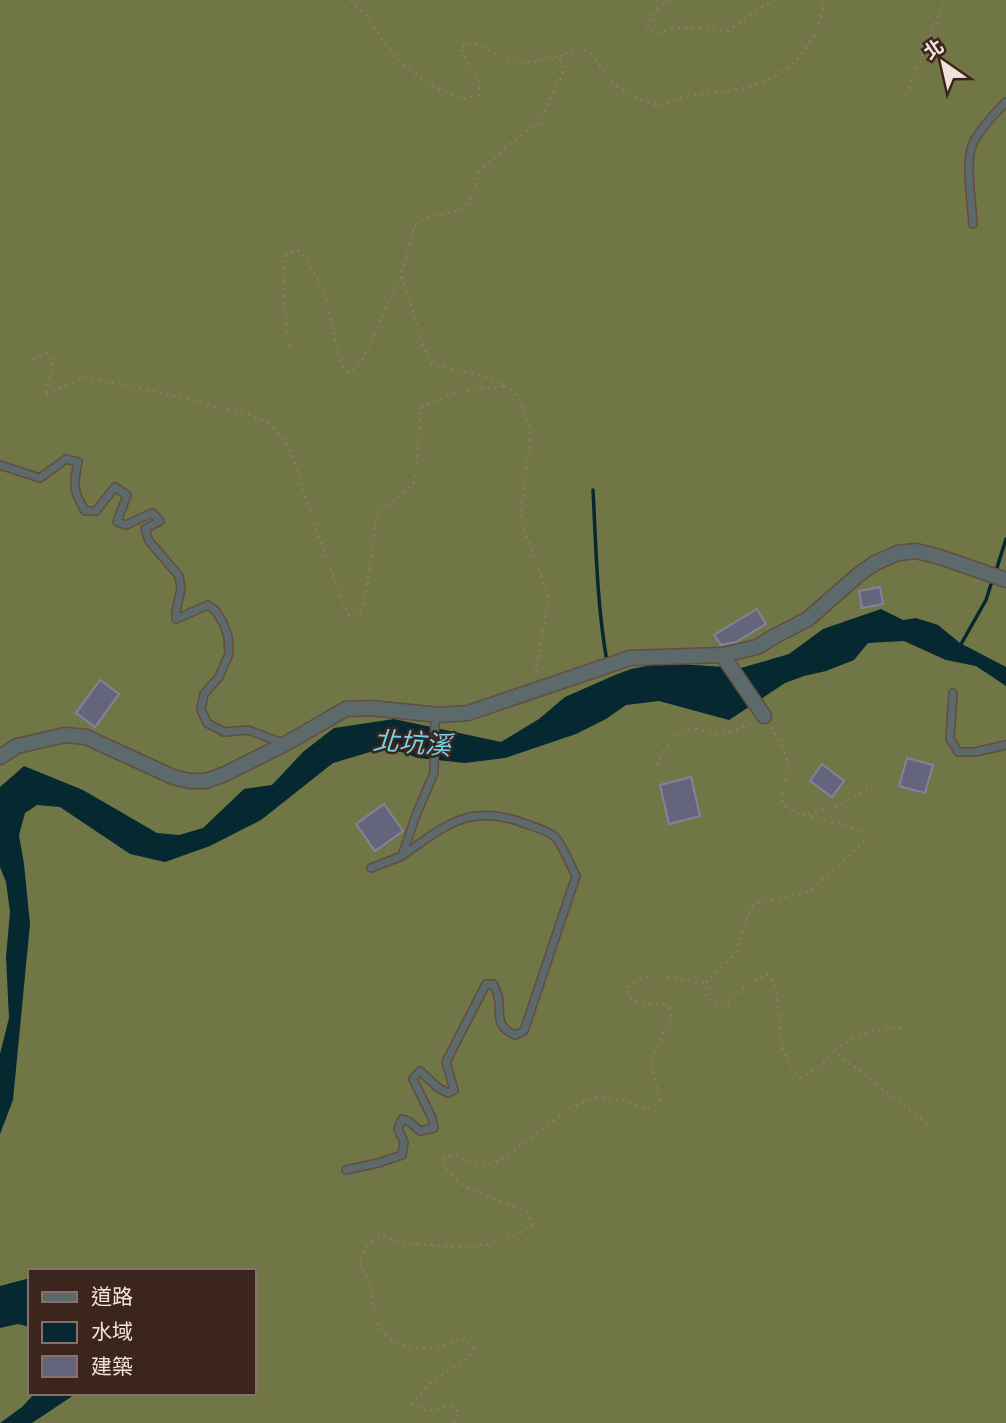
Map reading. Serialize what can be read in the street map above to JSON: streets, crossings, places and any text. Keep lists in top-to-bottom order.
{
  "water": ["北坑溪"],
  "legend": ["道路", "水域", "建築"],
  "north": "top left"
}
